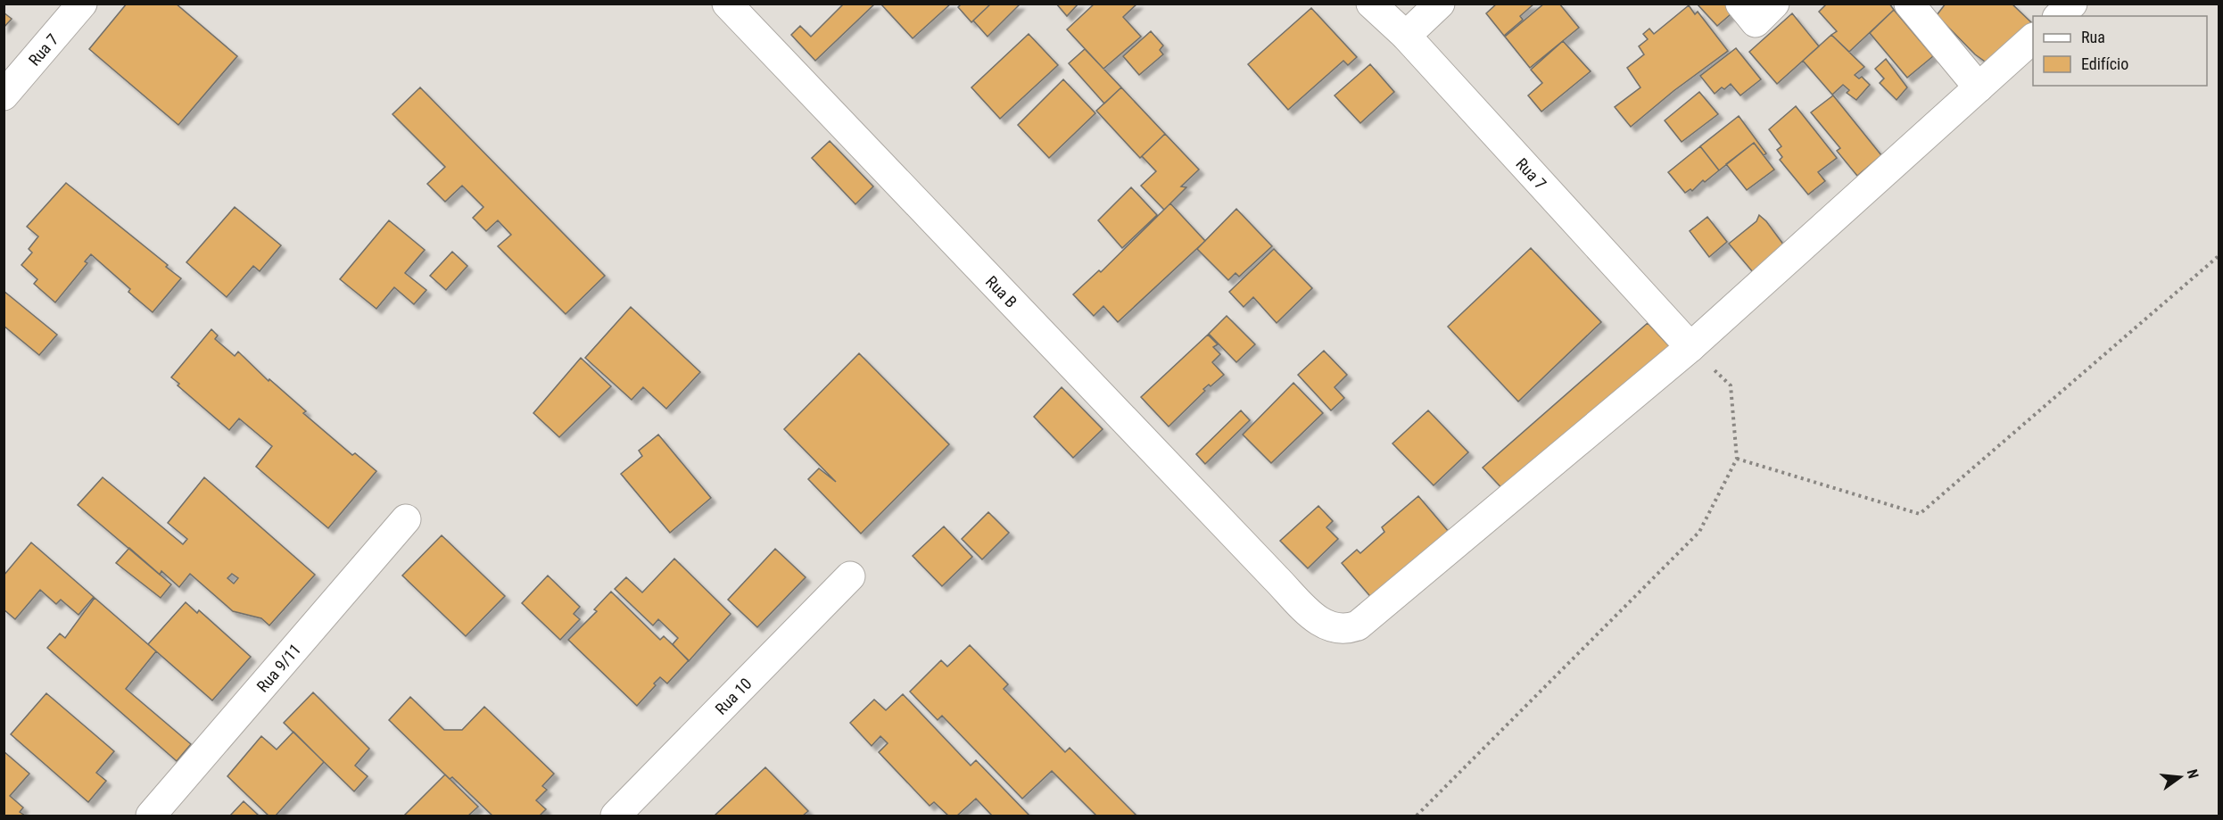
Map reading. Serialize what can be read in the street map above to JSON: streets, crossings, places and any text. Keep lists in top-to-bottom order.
{
  "streets": {
    "street": [
      "Rua 7",
      "Rua B",
      "Rua 9/11",
      "Rua 10"
    ]
  },
  "crossings": [
    ["Rua 7", "Rua B"]
  ],
  "legend": ["Rua", "Edifício"],
  "north": "right"
}
